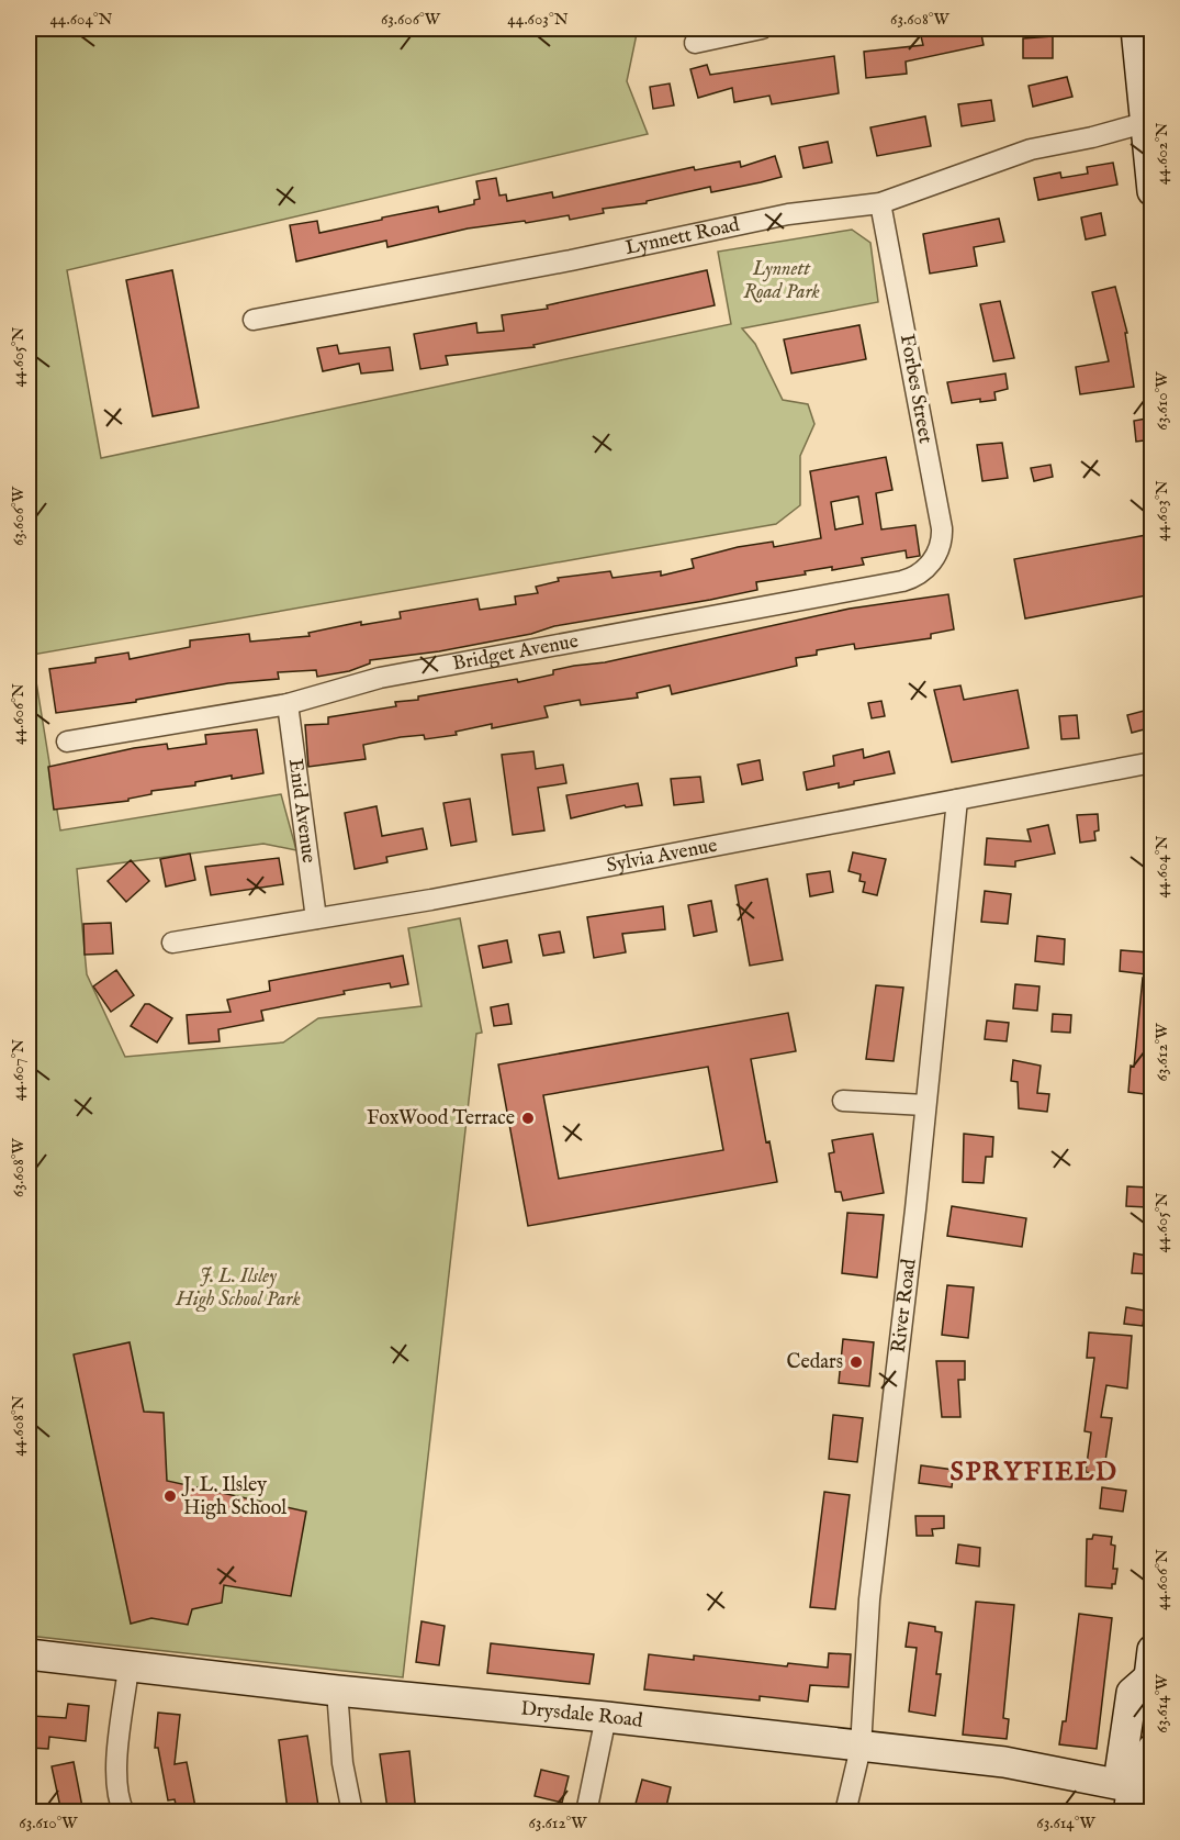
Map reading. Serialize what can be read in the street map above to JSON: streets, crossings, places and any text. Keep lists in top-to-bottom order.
{
  "streets": {
    "street": [
      "Lynnett Road",
      "Forbes Street",
      "Bridget Avenue",
      "Enid Avenue",
      "Sylvia Avenue",
      "River Road",
      "Drysdale Road"
    ]
  },
  "crossings": [
    ["Lynnett Road", "Forbes Street"],
    ["Forbes Street", "Bridget Avenue"],
    ["Bridget Avenue", "Enid Avenue"],
    ["Enid Avenue", "Sylvia Avenue"],
    ["Sylvia Avenue", "River Road"],
    ["River Road", "Drysdale Road"]
  ],
  "districts": ["SPRYFIELD"],
  "parks": ["Lynnett Road Park", "J. L. Ilsley High School Park"],
  "places": ["FoxWood Terrace", "Cedars", "J. L. Ilsley High School"],
  "coordinates": [
    "44.604°N",
    "63.606°W",
    "44.603°N",
    "63.608°W",
    "44.602°N",
    "44.605°N",
    "63.610°W",
    "44.606°N",
    "63.612°W",
    "44.607°N",
    "44.608°N",
    "63.614°W"
  ]
}
